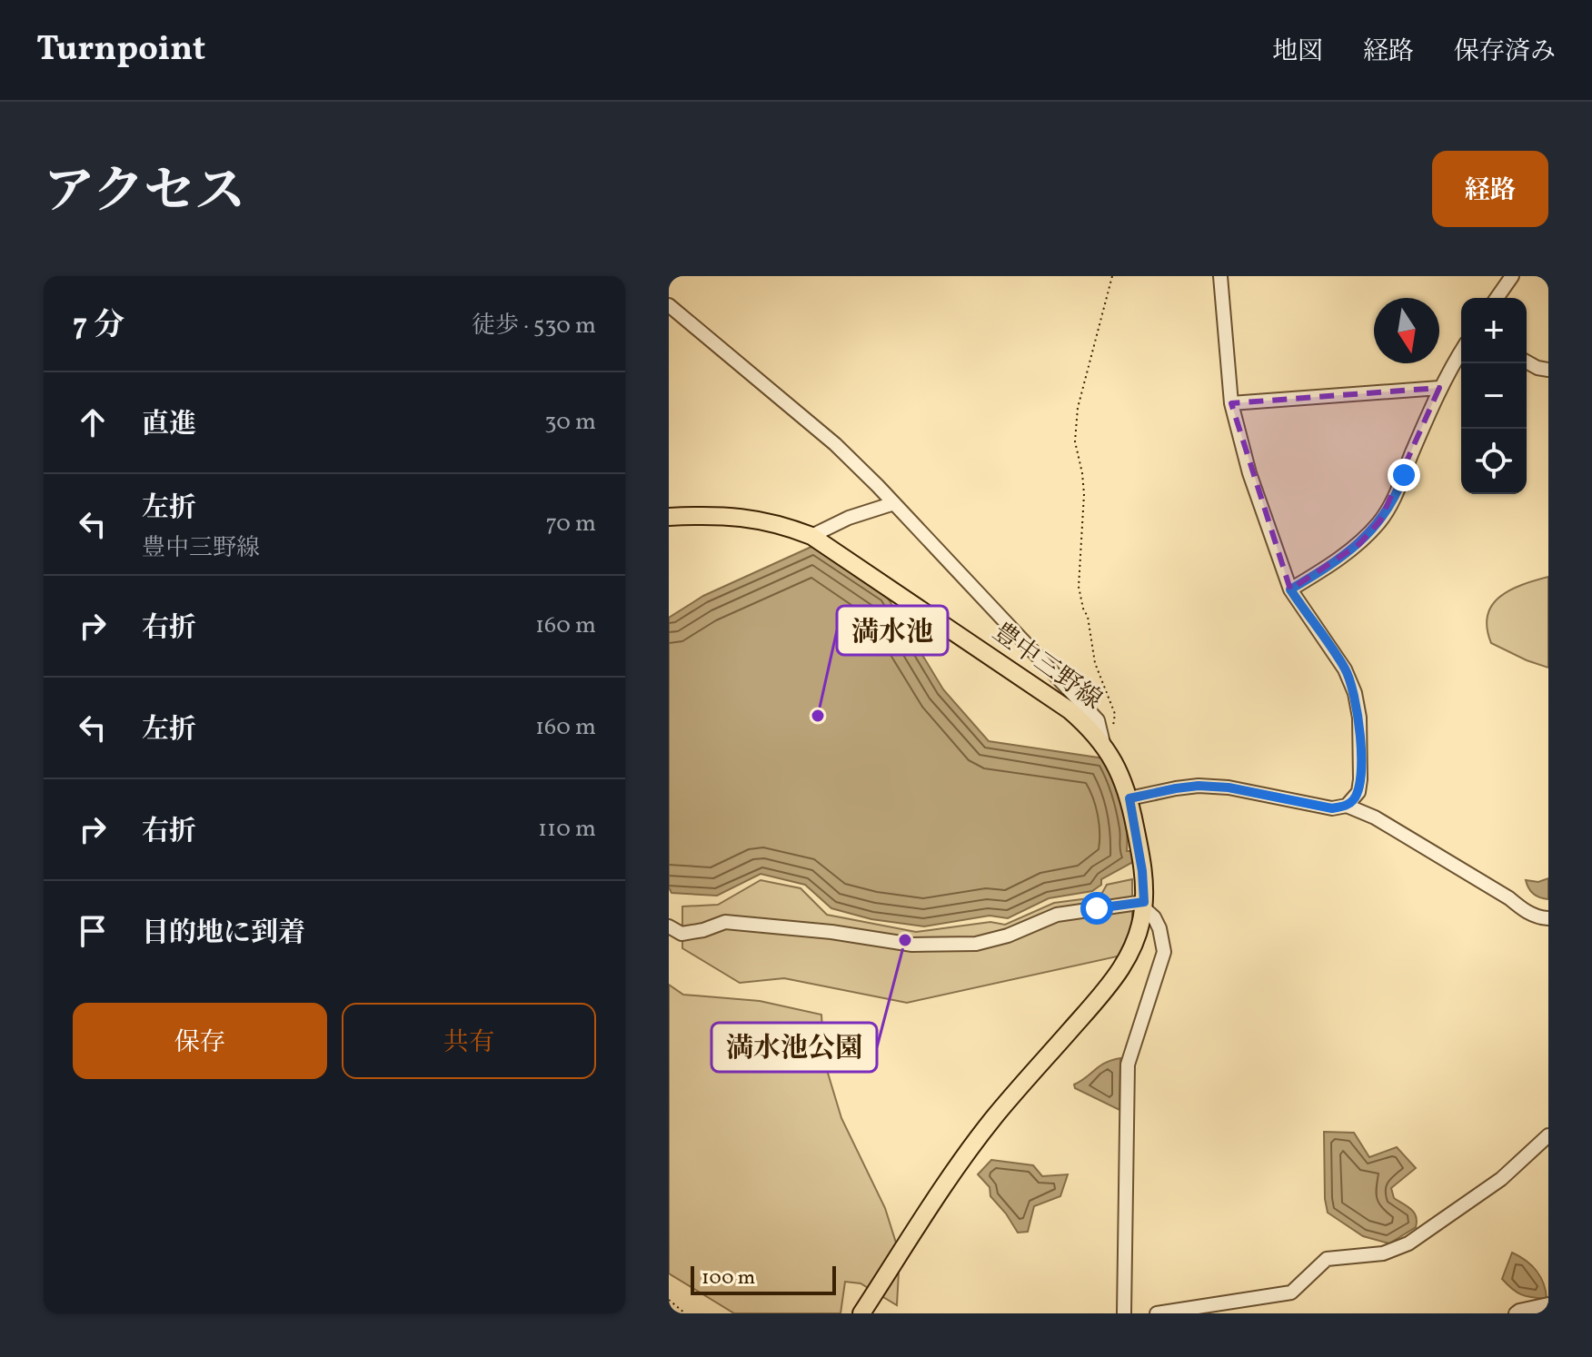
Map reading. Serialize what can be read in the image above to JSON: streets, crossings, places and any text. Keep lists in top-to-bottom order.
{
  "streets": {
    "main road": ["豊中三野線"]
  },
  "places": ["満水池", "満水池公園"],
  "scale_bar": "100 m",
  "north": "bottom",
  "page": {
    "header": "Turnpoint",
    "nav": ["地図", "経路", "保存済み"],
    "title": "アクセス",
    "buttons": [
      "経路",
      ["保存", "共有"]
    ],
    "heading": ["7 分", "徒歩 · 530 m"],
    "map_buttons": ["+", "−"],
    "list": [
      ["直進", "30 m"],
      ["左折", "豊中三野線", "70 m"],
      ["右折", "160 m"],
      ["左折", "160 m"],
      ["右折", "110 m"],
      "目的地に到着"
    ],
    "scale": "100 m"
  }
}
